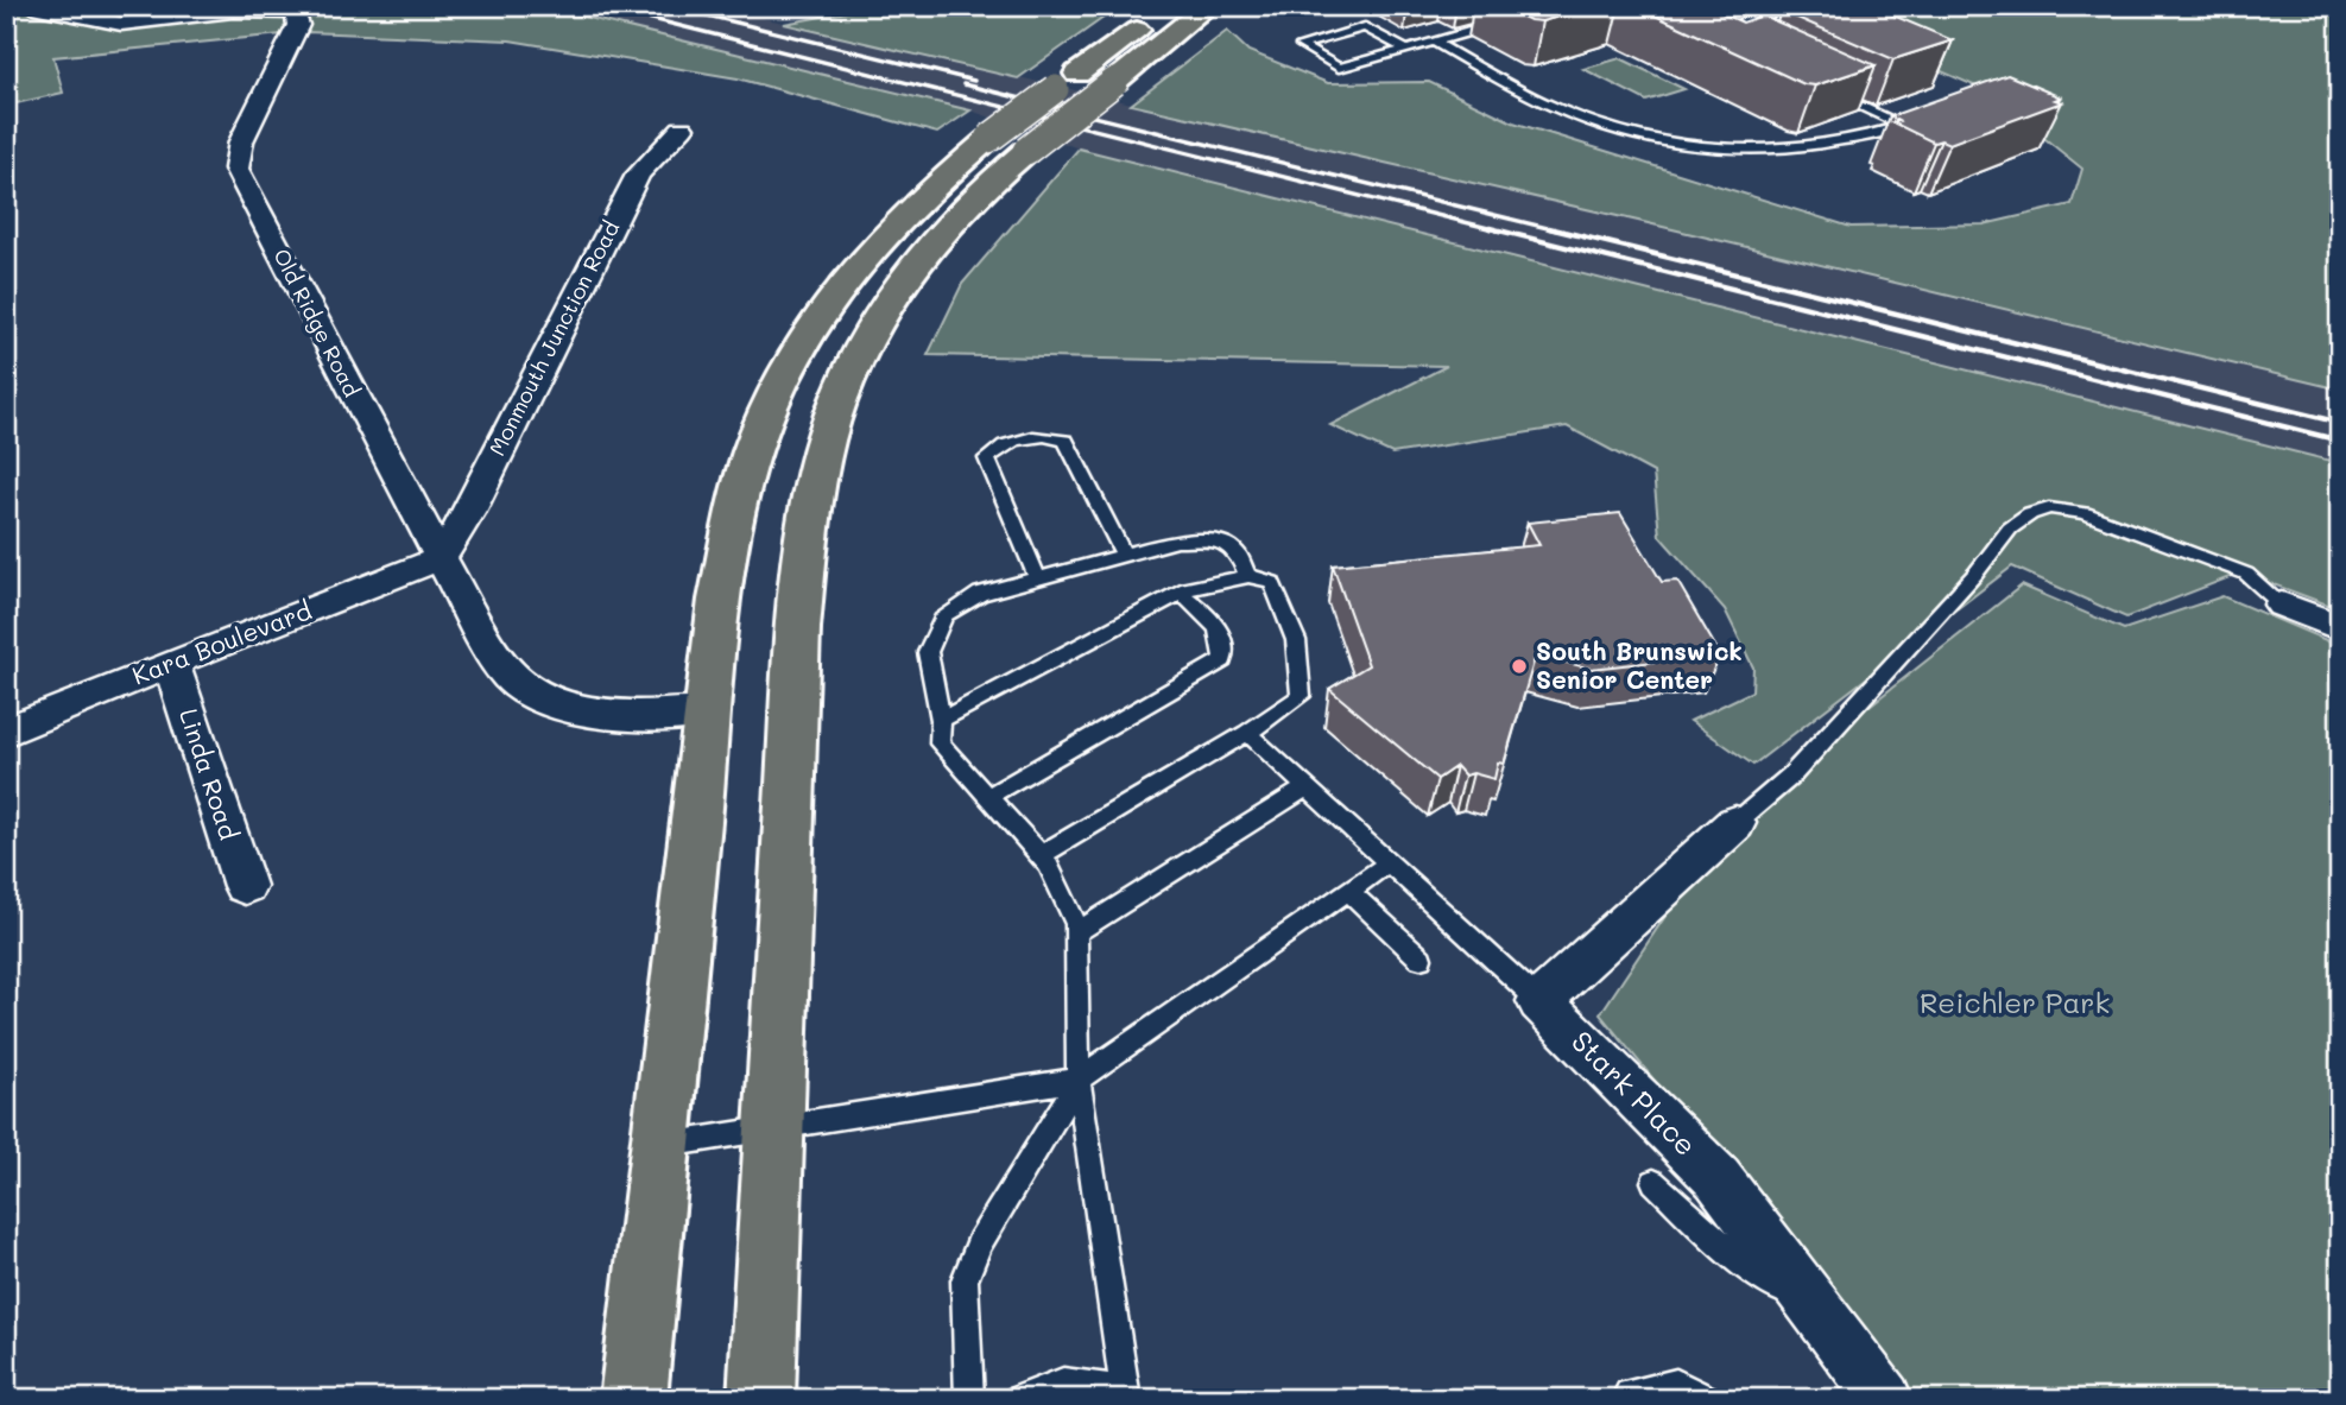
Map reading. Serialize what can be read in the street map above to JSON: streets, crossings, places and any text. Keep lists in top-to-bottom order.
{
  "streets": {
    "street": [
      "Old Ridge Road",
      "Monmouth Junction Road",
      "Kara Boulevard",
      "Linda Road",
      "Stark Place"
    ]
  },
  "crossings": [
    ["Old Ridge Road", "Monmouth Junction Road"],
    ["Old Ridge Road", "Kara Boulevard"],
    ["Monmouth Junction Road", "Kara Boulevard"],
    ["Kara Boulevard", "Linda Road"]
  ],
  "parks": ["Reichler Park"],
  "places": ["South Brunswick Senior Center"]
}
